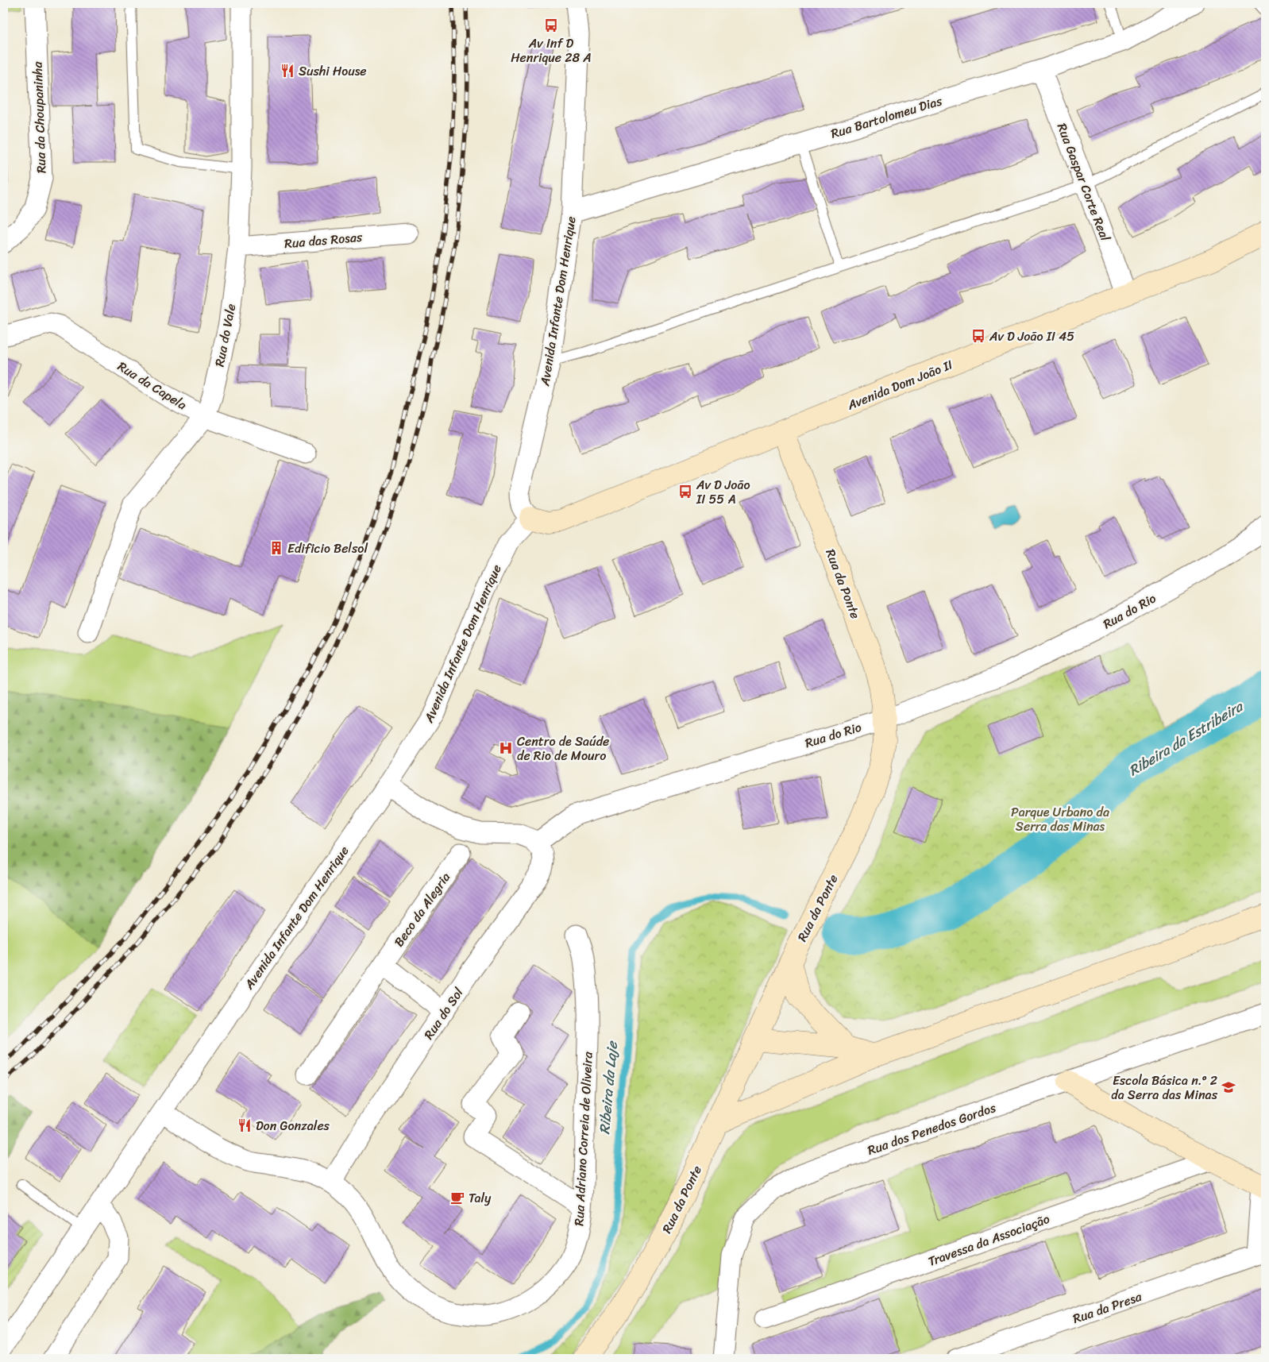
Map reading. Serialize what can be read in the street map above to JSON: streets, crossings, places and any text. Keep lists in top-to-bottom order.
{
  "streets": {
    "street": [
      "Rua Bartolomeu Dias",
      "Rua da Choupaninha",
      "Rua Gaspar Corte Real",
      "Rua das Rosas",
      "Avenida Infante Dom Henrique",
      "Rua do Vale",
      "Avenida Dom João II",
      "Rua da Capela",
      "Rua da Ponte",
      "Rua do Rio",
      "Beco da Alegria",
      "Rua do Sol",
      "Rua dos Penedos Gordos",
      "Rua Adriano Correia de Oliveira",
      "Travessa da Associação",
      "Rua da Presa"
    ]
  },
  "crossings": [
    ["Rua Bartolomeu Dias", "Rua Gaspar Corte Real"],
    ["Rua Bartolomeu Dias", "Avenida Infante Dom Henrique"],
    ["Rua Gaspar Corte Real", "Avenida Dom João II"],
    ["Rua das Rosas", "Rua do Vale"],
    ["Avenida Infante Dom Henrique", "Avenida Dom João II"],
    ["Avenida Infante Dom Henrique", "Rua Adriano Correia de Oliveira"],
    ["Rua do Vale", "Rua da Capela"],
    ["Avenida Dom João II", "Rua da Ponte"],
    ["Rua da Ponte", "Rua do Rio"],
    ["Rua do Rio", "Rua do Sol"],
    ["Rua do Sol", "Rua Adriano Correia de Oliveira"]
  ],
  "water": ["Ribeira da Estribeira", "Ribeira da Laje"],
  "parks": ["Parque Urbano da Serra das Minas"],
  "places": {
    "bus stop": ["Av Inf D Henrique 28 A", "Av D João II 45", "Av D João II 55 A"],
    "restaurant": ["Sushi House", "Don Gonzales"],
    "building": ["Edificio Belsol"],
    "hospital": ["Centro de Saúde de Rio de Mouro"],
    "school or university": ["Escola Básica n.º 2 da Serra das Minas"],
    "cafe": ["Taly"]
  }
}
